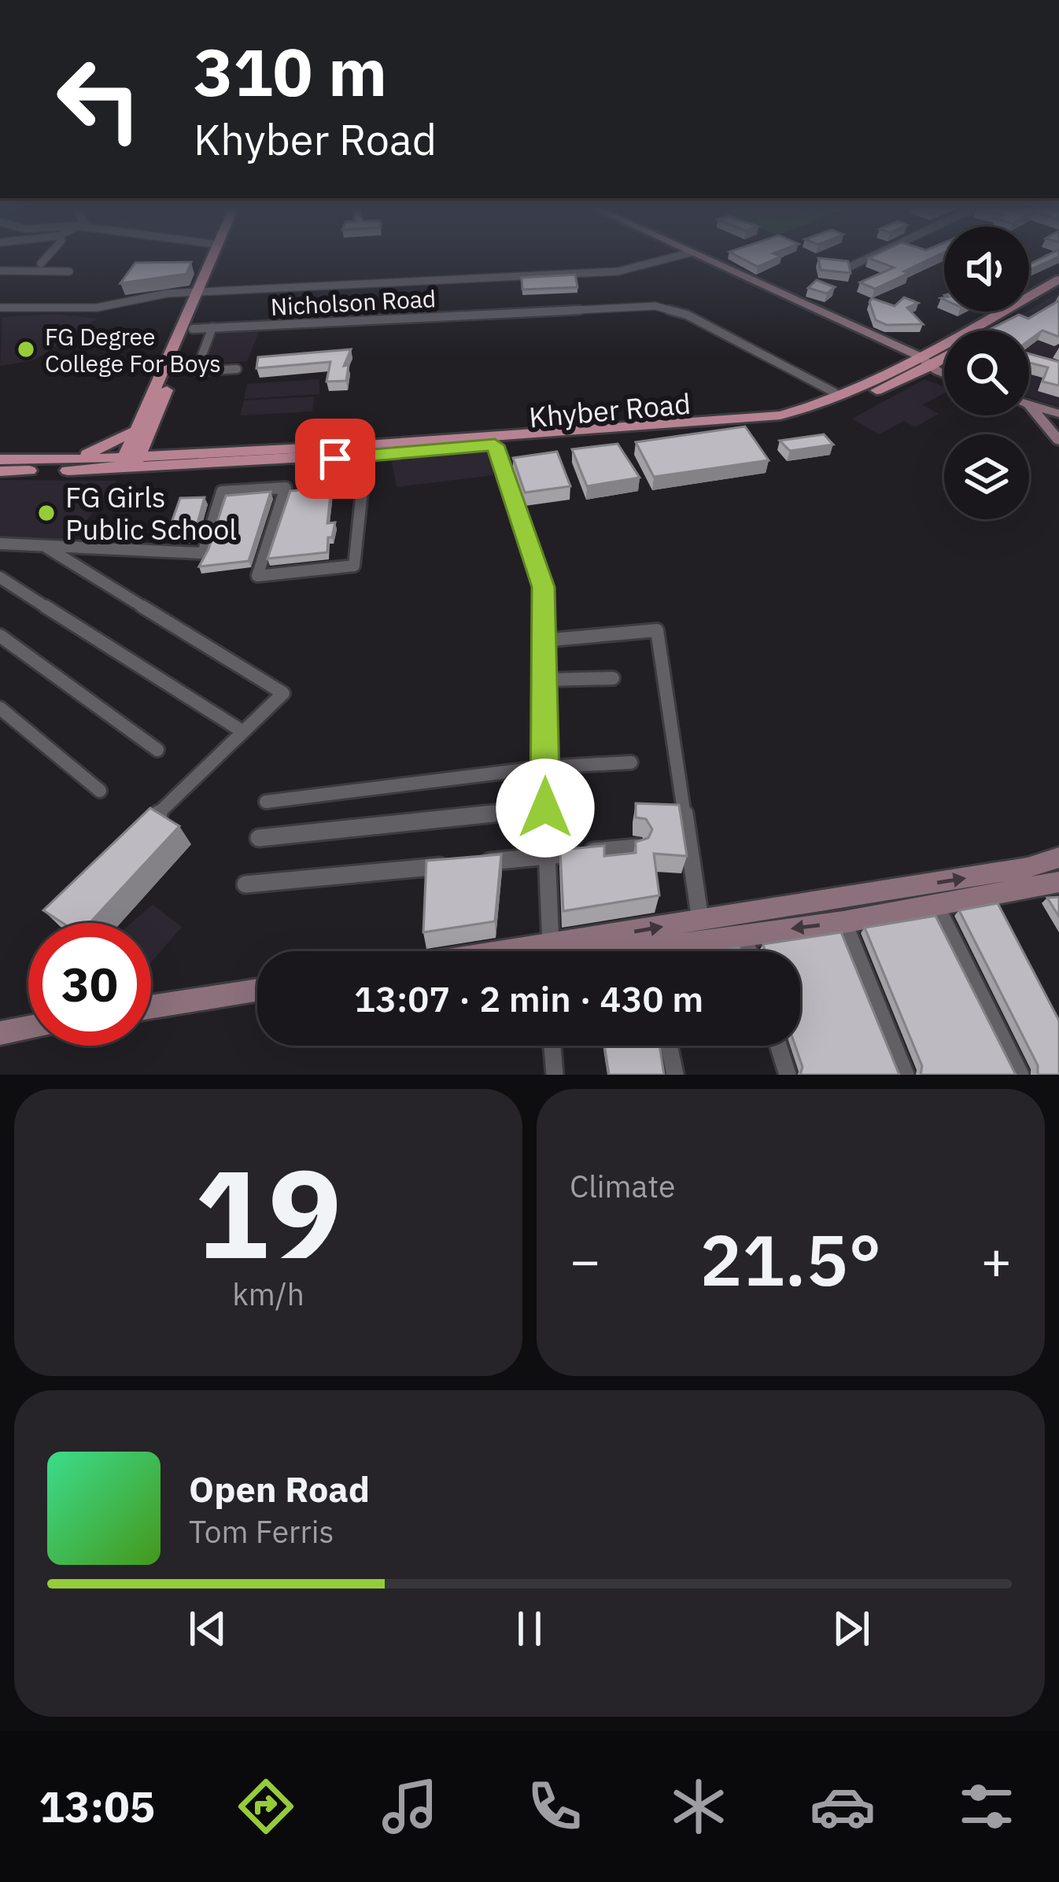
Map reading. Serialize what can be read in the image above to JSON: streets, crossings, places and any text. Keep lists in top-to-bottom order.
{
  "streets": {
    "main road": ["Khyber Road"],
    "street": ["Nicholson Road"]
  },
  "places": ["FG Degree College For Boys", "FG Girls Public School"],
  "page": {
    "turn": ["310 m", "Khyber Road"],
    "limit": "30",
    "trip": "13:07 · 2 min · 430 m",
    "tile": [
      ["19", "km/h"],
      "Climate"
    ],
    "heat": ["−", "21.5°", "+"],
    "song": ["Open Road", "Tom Ferris"],
    "tabs": "13:05"
  }
}
